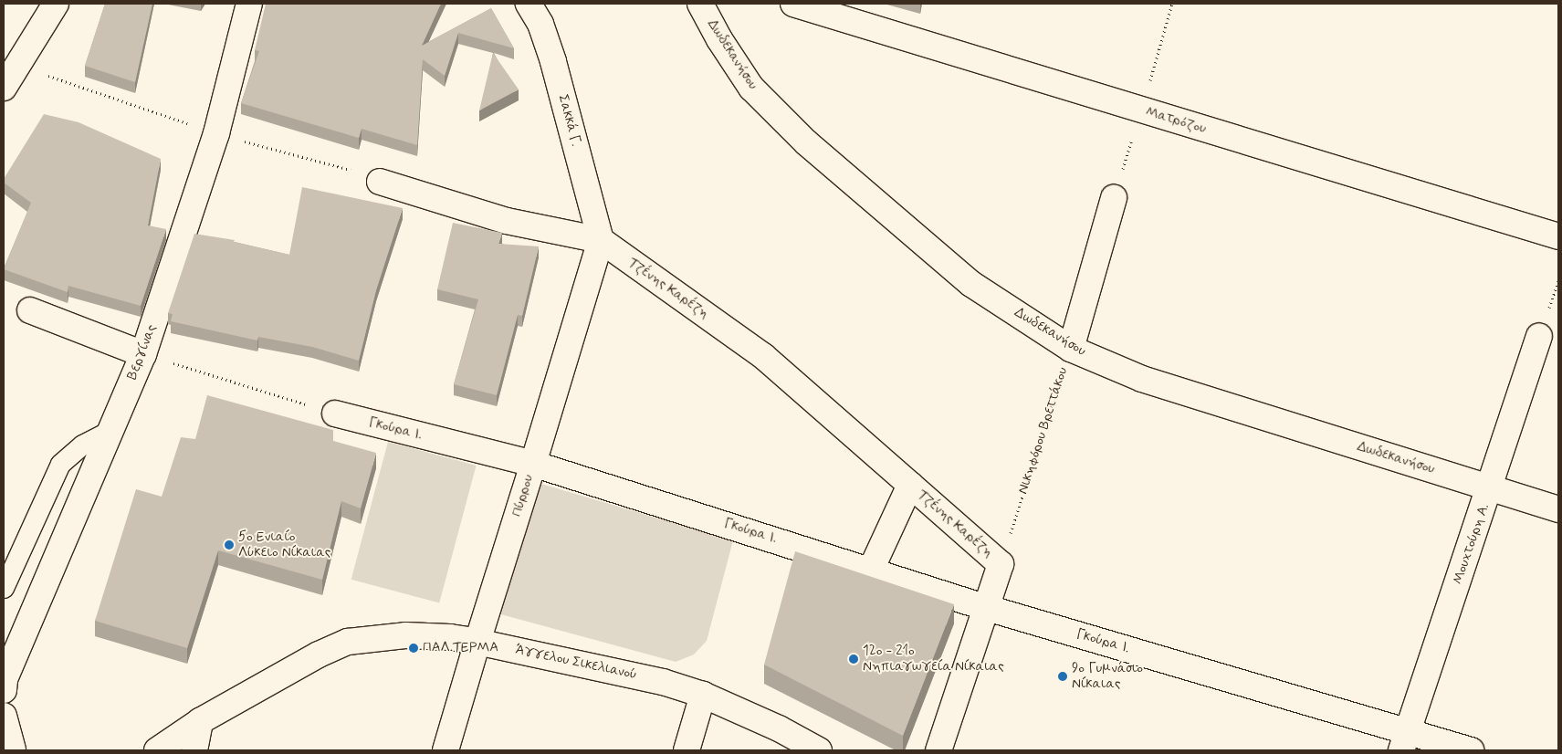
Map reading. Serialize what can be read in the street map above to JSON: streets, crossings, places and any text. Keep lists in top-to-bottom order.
{
  "streets": {
    "street": [
      "Δωδεκανήσου",
      "Σακκά Γ.",
      "Ματρόζου",
      "Τζένης Καρέζη",
      "Βεργίνας",
      "Γκούρα Ι.",
      "Πύρρου",
      "Μουχτούρη Α.",
      "Άγγελου Σικελιανού"
    ],
    "path": ["Νικηφόρου Βρεττάκου"]
  },
  "crossings": [
    ["Δωδεκανήσου", "Νικηφόρου Βρεττάκου"],
    ["Δωδεκανήσου", "Μουχτούρη Α."],
    ["Σακκά Γ.", "Τζένης Καρέζη"],
    ["Σακκά Γ.", "Πύρρου"],
    ["Τζένης Καρέζη", "Γκούρα Ι."],
    ["Τζένης Καρέζη", "Νικηφόρου Βρεττάκου"],
    ["Τζένης Καρέζη", "Πύρρου"],
    ["Γκούρα Ι.", "Πύρρου"],
    ["Γκούρα Ι.", "Μουχτούρη Α."],
    ["Πύρρου", "Άγγελου Σικελιανού"]
  ],
  "places": [
    "5ο Ενιαίο Λύκειο Νίκαιας",
    "ΠΑΛ.ΤΕΡΜΑ",
    "12ο - 21ο Νηπιαγωγεία Νίκαιας",
    "9ο Γυμνάσιο Νίκαιας"
  ]
}
